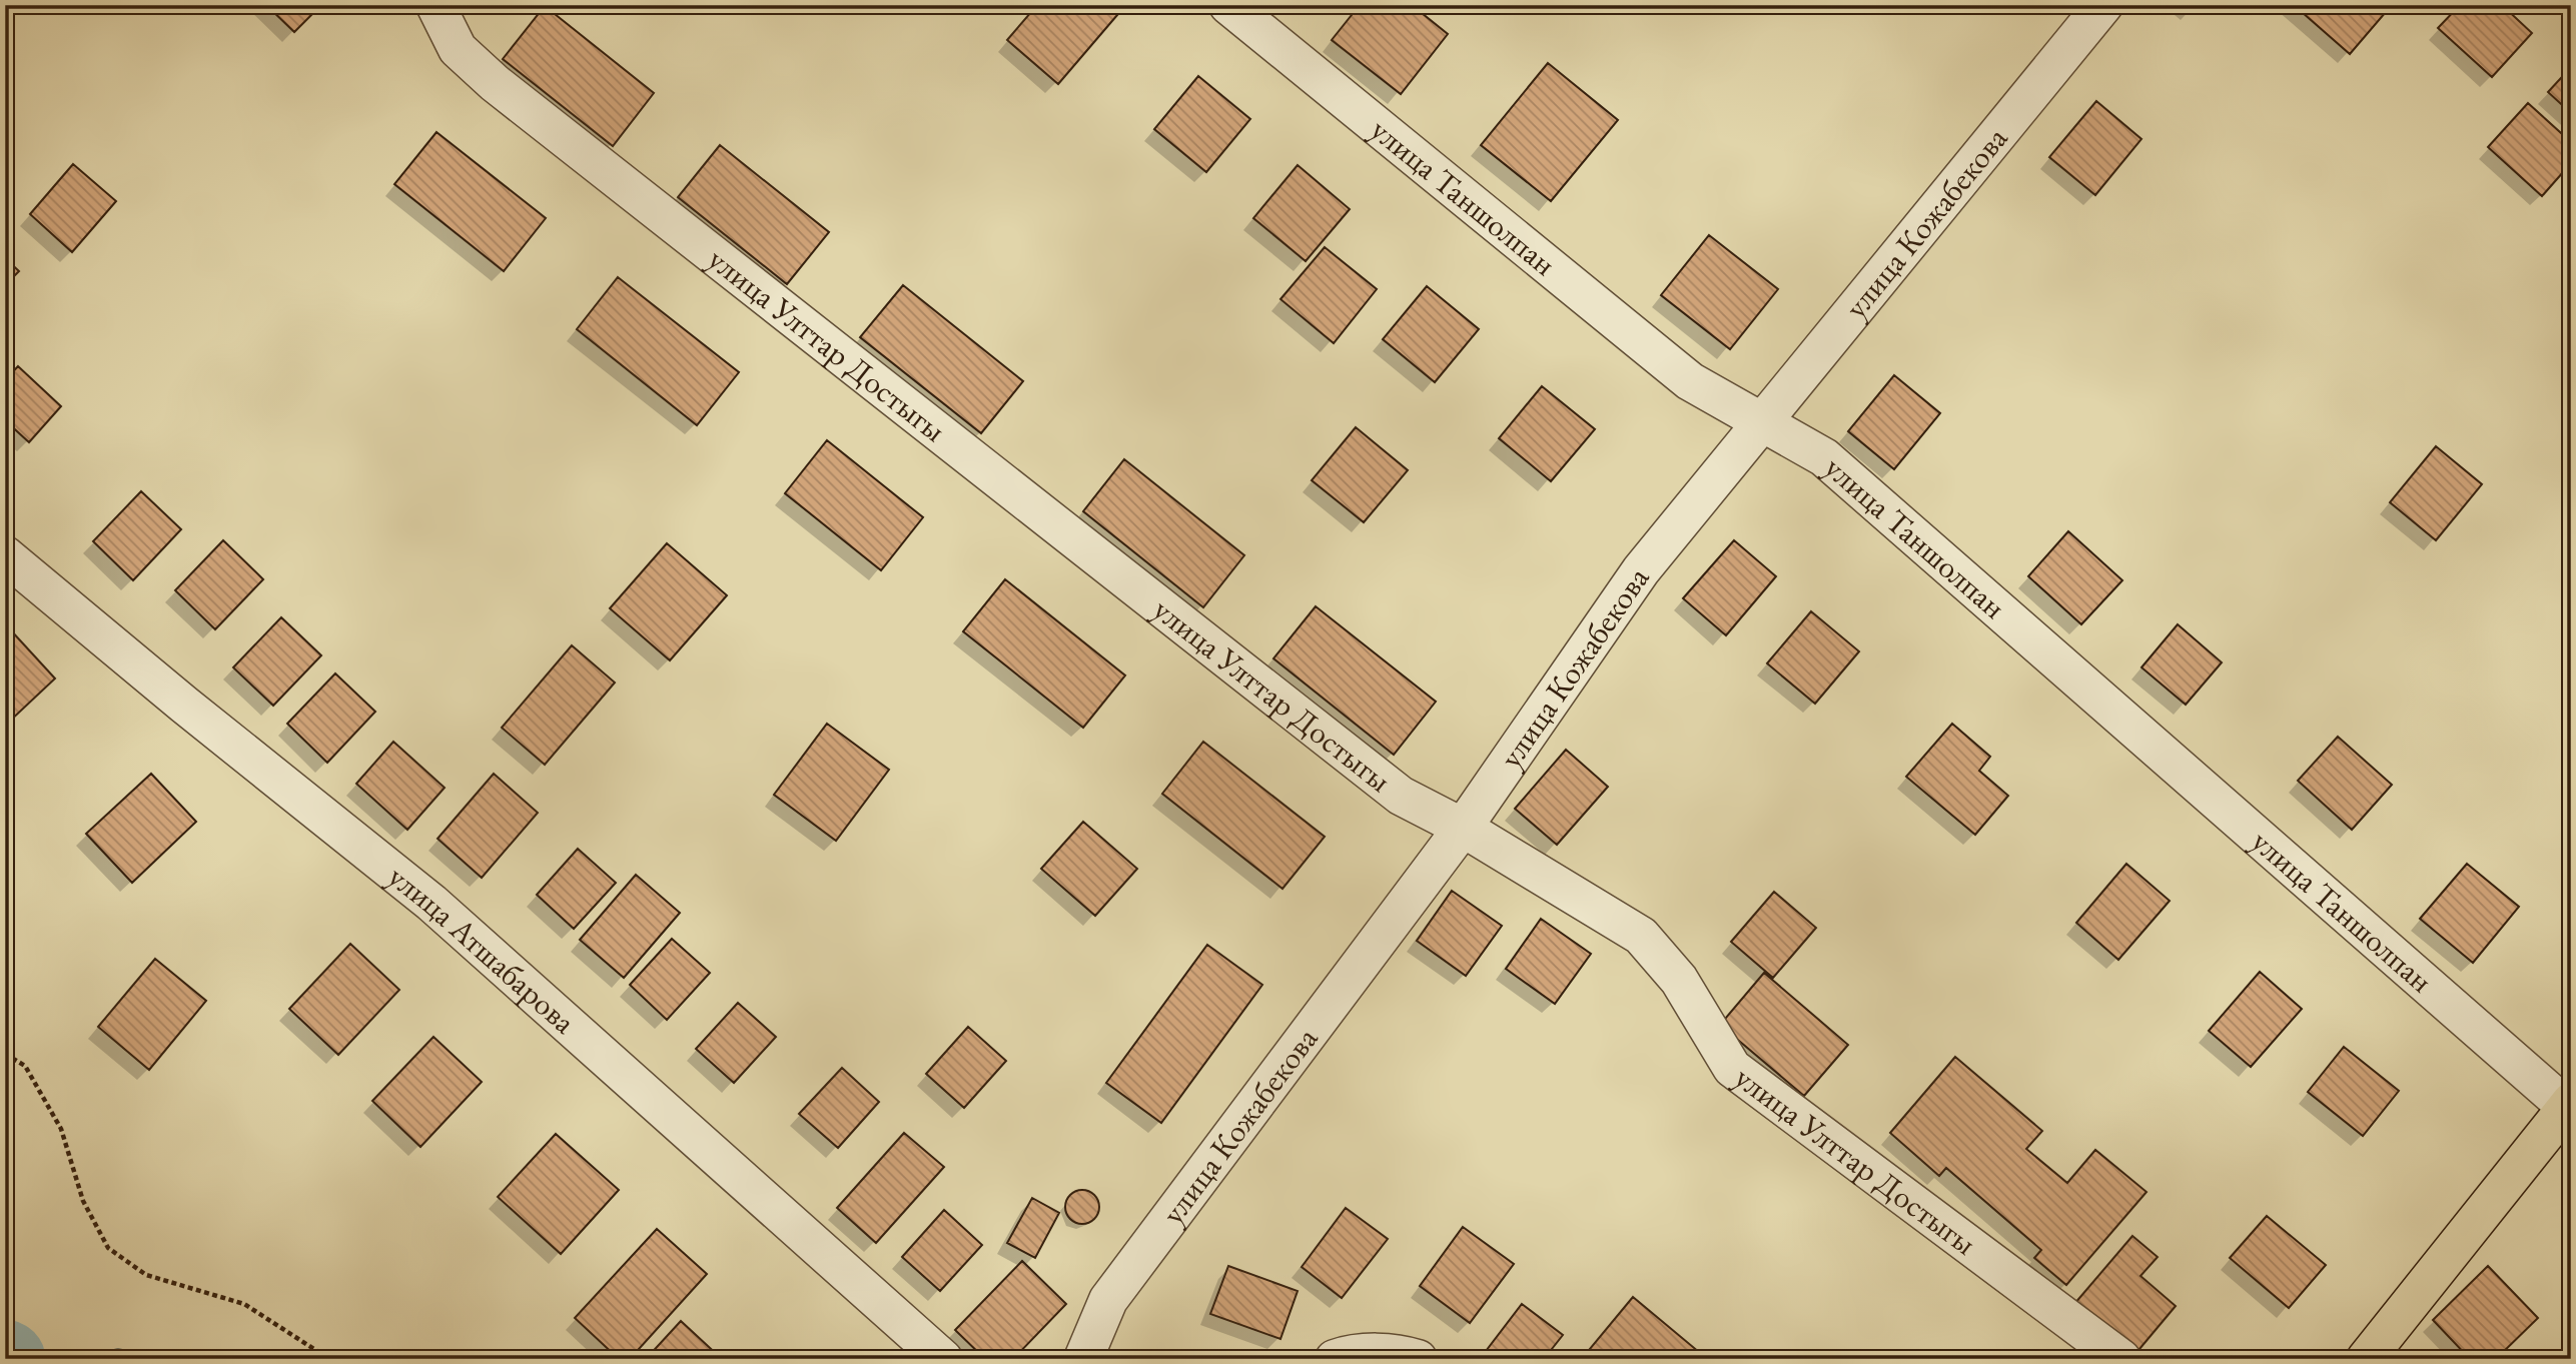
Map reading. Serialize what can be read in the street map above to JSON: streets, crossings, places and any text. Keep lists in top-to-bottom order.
{
  "streets": {
    "street": [
      "улица Таншолпан",
      "улица Кожабекова",
      "улица Улттар Достыгы",
      "улица Атшабарова"
    ]
  },
  "crossings": [
    ["улица Таншолпан", "улица Кожабекова"],
    ["улица Кожабекова", "улица Улттар Достыгы"]
  ]
}
